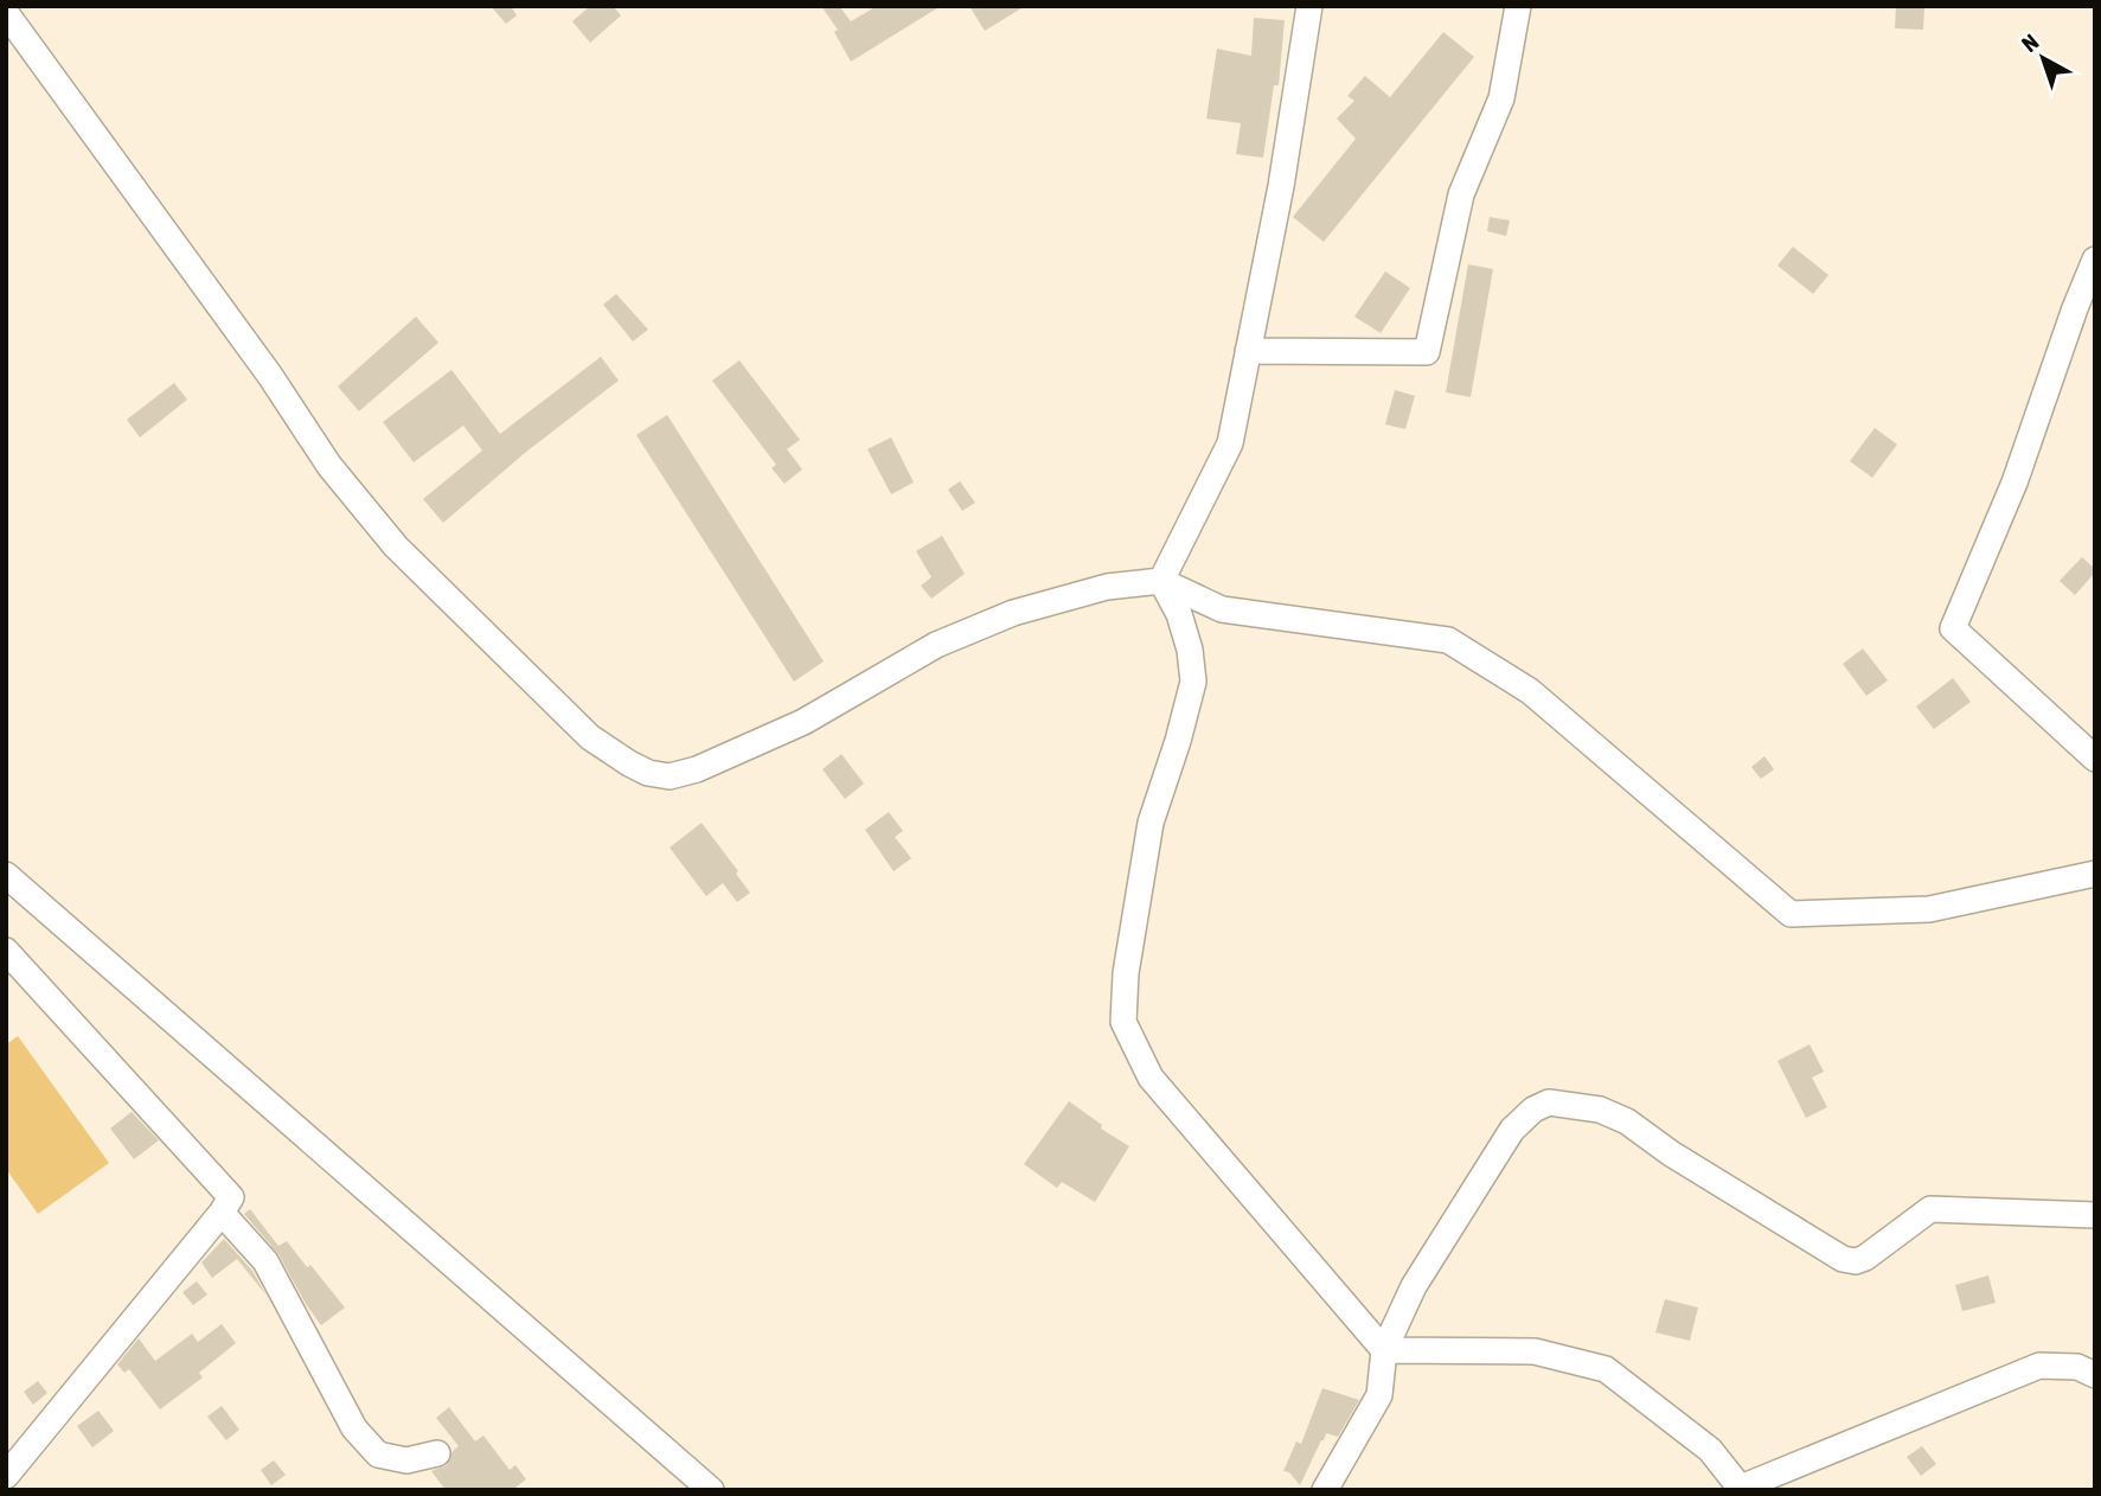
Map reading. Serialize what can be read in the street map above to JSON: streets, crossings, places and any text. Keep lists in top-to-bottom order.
{
  "north": "top left"
}
